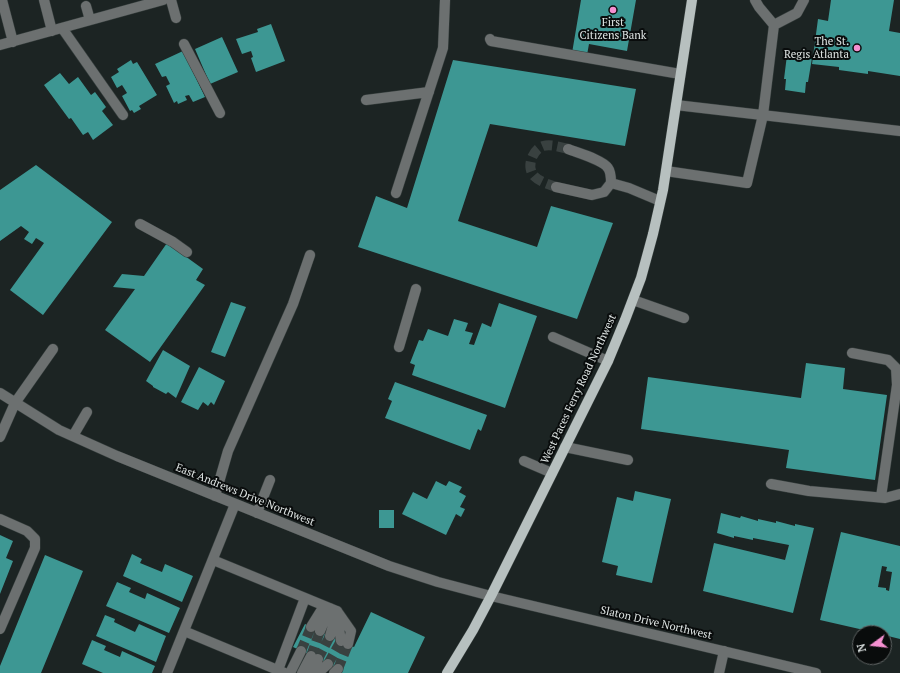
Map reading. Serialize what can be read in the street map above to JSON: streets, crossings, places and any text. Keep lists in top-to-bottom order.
{
  "streets": {
    "main road": ["West Paces Ferry Road Northwest"],
    "street": ["East Andrews Drive Northwest", "Slaton Drive Northwest"]
  },
  "crossings": [
    ["West Paces Ferry Road Northwest", "East Andrews Drive Northwest"],
    ["West Paces Ferry Road Northwest", "Slaton Drive Northwest"],
    ["East Andrews Drive Northwest", "Slaton Drive Northwest"]
  ],
  "places": ["First Citizens Bank", "The St. Regis Atlanta"],
  "north": "left"
}
